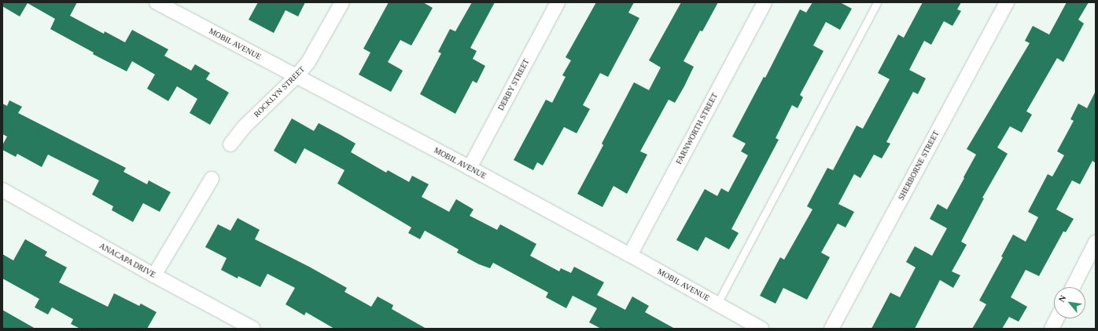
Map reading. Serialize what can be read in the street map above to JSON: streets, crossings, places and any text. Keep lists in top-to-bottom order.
{
  "streets": {
    "street": [
      "MOBIL AVENUE",
      "DERBY STREET",
      "ROCKLYN STREET",
      "FARNWORTH STREET",
      "SHERBORNE STREET",
      "ANACAPA DRIVE"
    ]
  },
  "crossings": [
    ["MOBIL AVENUE", "DERBY STREET"],
    ["MOBIL AVENUE", "ROCKLYN STREET"],
    ["MOBIL AVENUE", "FARNWORTH STREET"]
  ],
  "north": "top left"
}
